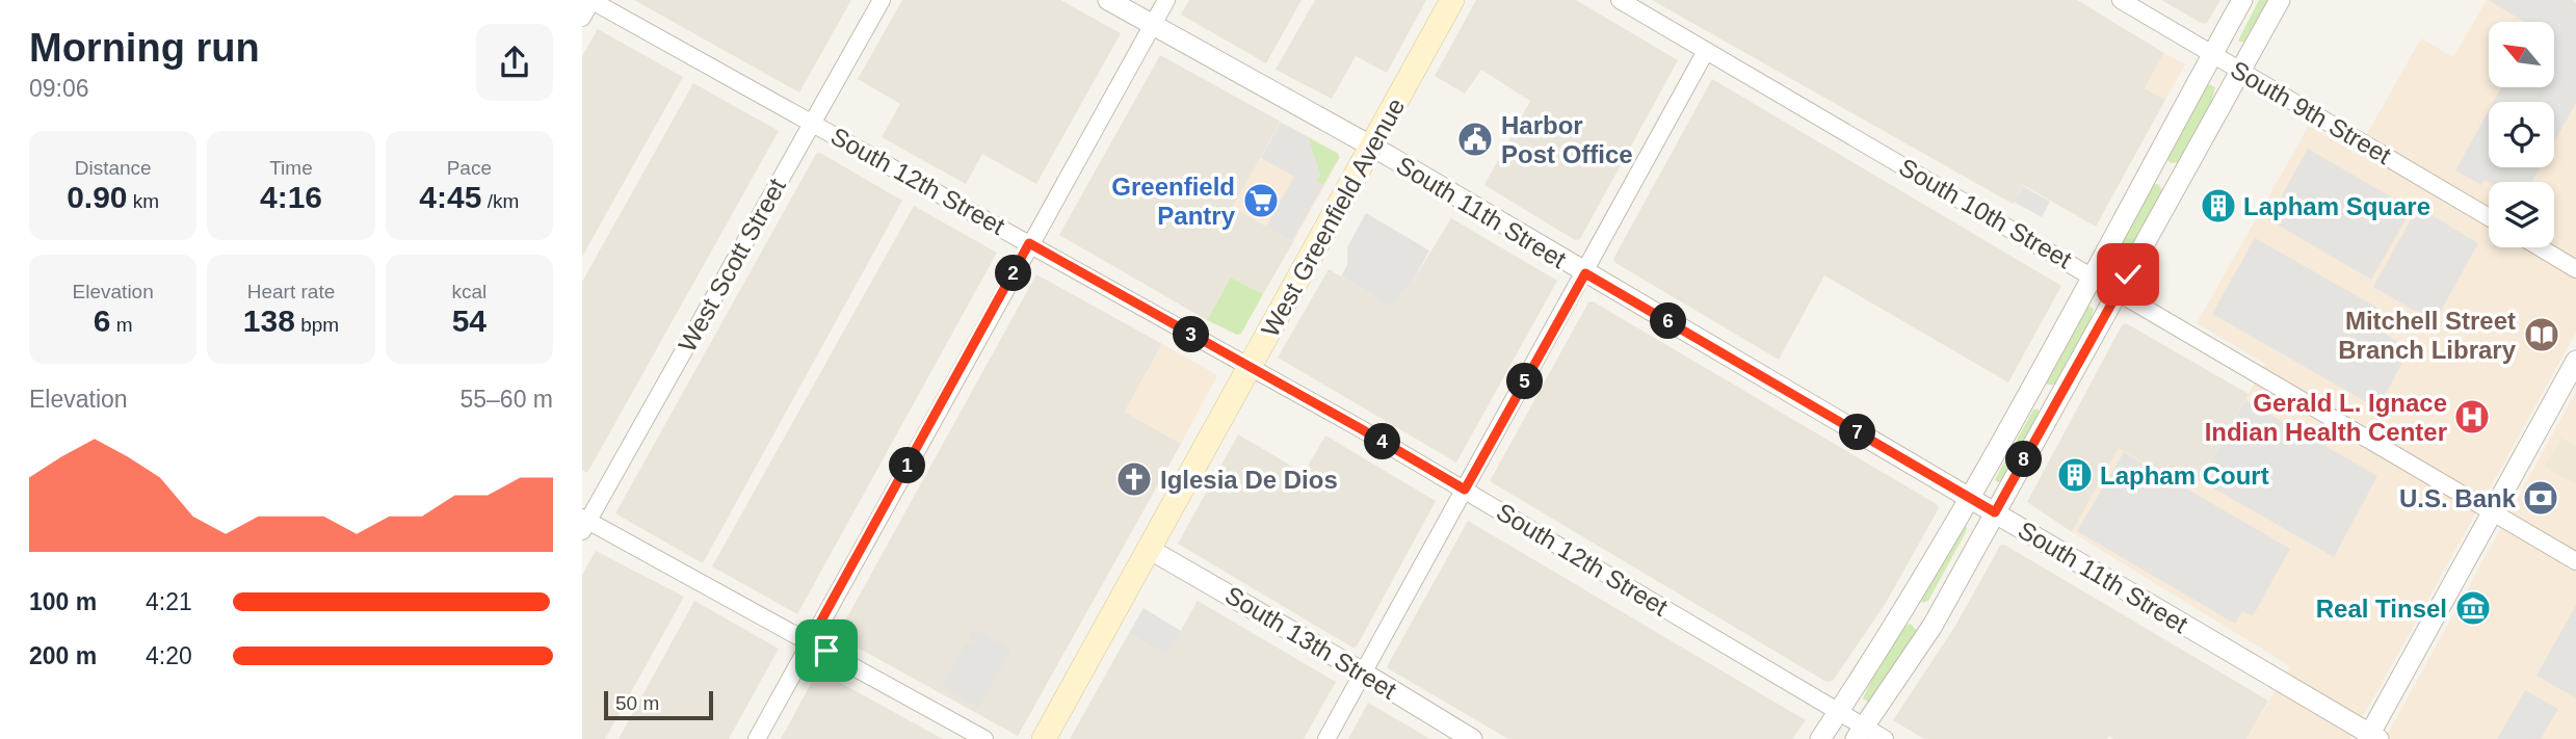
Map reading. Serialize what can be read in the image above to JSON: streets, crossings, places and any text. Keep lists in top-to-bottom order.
{
  "streets": {
    "main road": ["West Greenfield Avenue"],
    "street": [
      "South 9th Street",
      "South 12th Street",
      "South 11th Street",
      "South 10th Street",
      "West Scott Street",
      "South 13th Street"
    ]
  },
  "crossings": [
    ["South 12th Street", "West Greenfield Avenue"],
    ["South 12th Street", "West Scott Street"],
    ["South 11th Street", "West Greenfield Avenue"],
    ["West Greenfield Avenue", "South 13th Street"]
  ],
  "places": {
    "public building": ["Harbor Post Office"],
    "supermarket": ["Greenfield Pantry"],
    "building": ["Lapham Square", "Lapham Court"],
    "library": ["Mitchell Street Branch Library"],
    "hospital": ["Gerald L. Ignace Indian Health Center"],
    "church": ["Iglesia De Dios"],
    "bank": ["U.S. Bank"],
    "museum": ["Real Tinsel"]
  },
  "scale_bar": "50 m",
  "north": "top left",
  "page": {
    "heading": ["Morning run", "09:06"],
    "stats": [
      ["Distance", "0.90 km"],
      ["Time", "4:16"],
      ["Pace", "4:45 /km"],
      ["Elevation", "6 m"],
      ["Heart rate", "138 bpm"],
      ["kcal", "54"]
    ],
    "pins": [
      "2",
      "6",
      "3",
      "5",
      "7",
      "4",
      "8",
      "1"
    ],
    "chart": ["Elevation", "55–60 m"],
    "list": [
      {
        "name": "100 m",
        "note": "4:21"
      },
      {
        "name": "200 m",
        "note": "4:20"
      }
    ],
    "scale": "50 m"
  }
}
